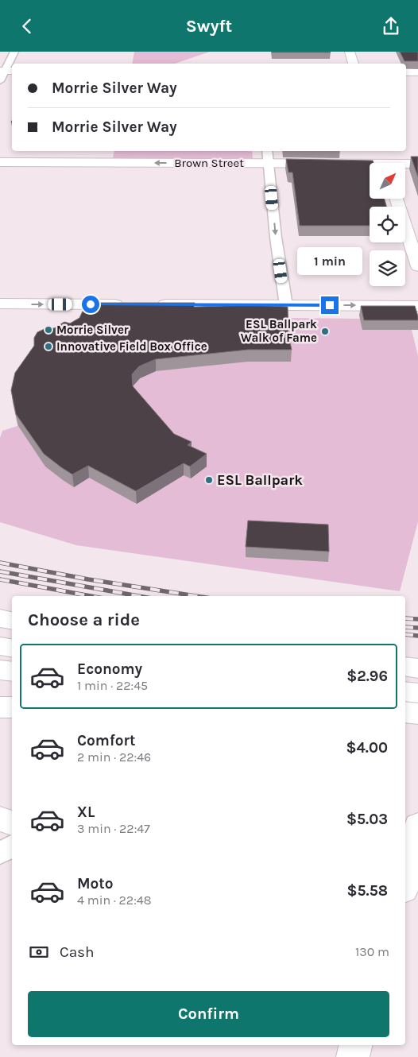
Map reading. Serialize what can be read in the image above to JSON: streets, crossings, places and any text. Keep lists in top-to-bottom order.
{
  "streets": {
    "main road": ["Brown Street"]
  },
  "places": [
    "Morrie Silver",
    "ESL Ballpark Walk of Fame",
    "Innovative Field Box Office",
    "ESL Ballpark"
  ],
  "north": "top right",
  "page": {
    "header": "Swyft",
    "banner": ["Morrie Silver Way", "Morrie Silver Way"],
    "bubble": "1 min",
    "heading": "Choose a ride",
    "list": [
      {
        "name": "Economy",
        "note": "1 min · 22:45",
        "value": "$2.96"
      },
      {
        "name": "Comfort",
        "note": "2 min · 22:46",
        "value": "$4.00"
      },
      {
        "name": "XL",
        "note": "3 min · 22:47",
        "value": "$5.03"
      },
      {
        "name": "Moto",
        "note": "4 min · 22:48",
        "value": "$5.58"
      }
    ],
    "pay": ["Cash", "130 m"],
    "buttons": "Confirm"
  }
}
